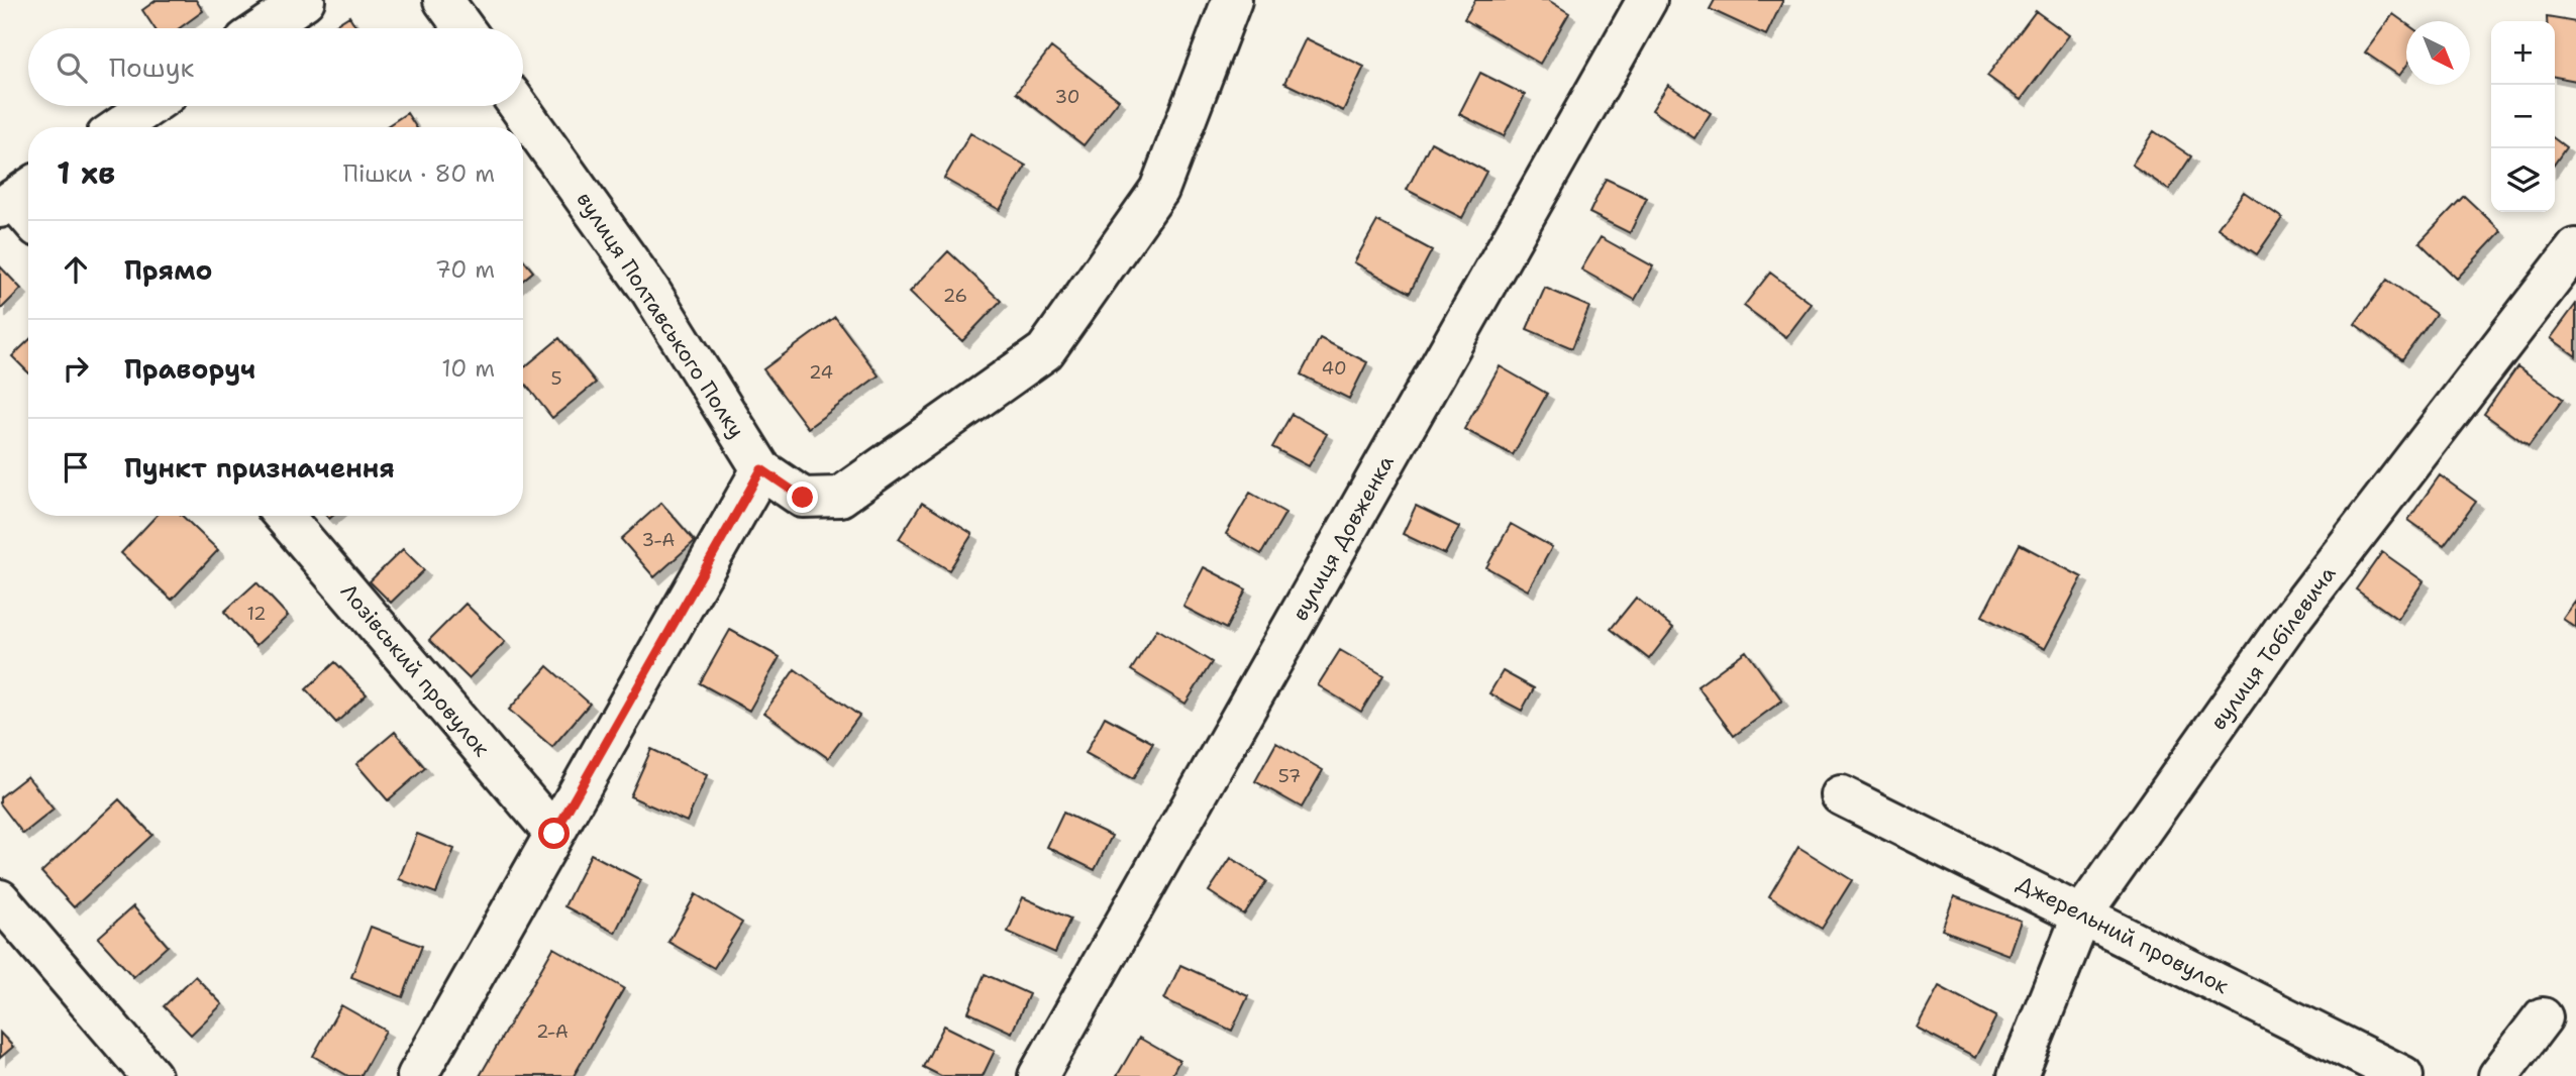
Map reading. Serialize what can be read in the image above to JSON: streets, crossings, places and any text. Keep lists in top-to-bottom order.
{
  "streets": {
    "street": [
      "вулиця Полтавського Полку",
      "вулиця Довженка",
      "вулиця Тобілевича",
      "Лозівський провулок",
      "Джерельний провулок"
    ]
  },
  "crossings": [
    ["вулиця Тобілевича", "Джерельний провулок"]
  ],
  "house_numbers": [
    "30",
    "26",
    "40",
    "24",
    "5",
    "3-А",
    "12",
    "57",
    "2-А"
  ],
  "north": "bottom right",
  "page": {
    "map_buttons": ["+", "−"],
    "search": "Пошук",
    "heading": ["1 хв", "Пішки · 80 m"],
    "list": [
      ["Прямо", "70 m"],
      ["Праворуч", "10 m"],
      "Пункт призначення"
    ]
  }
}
